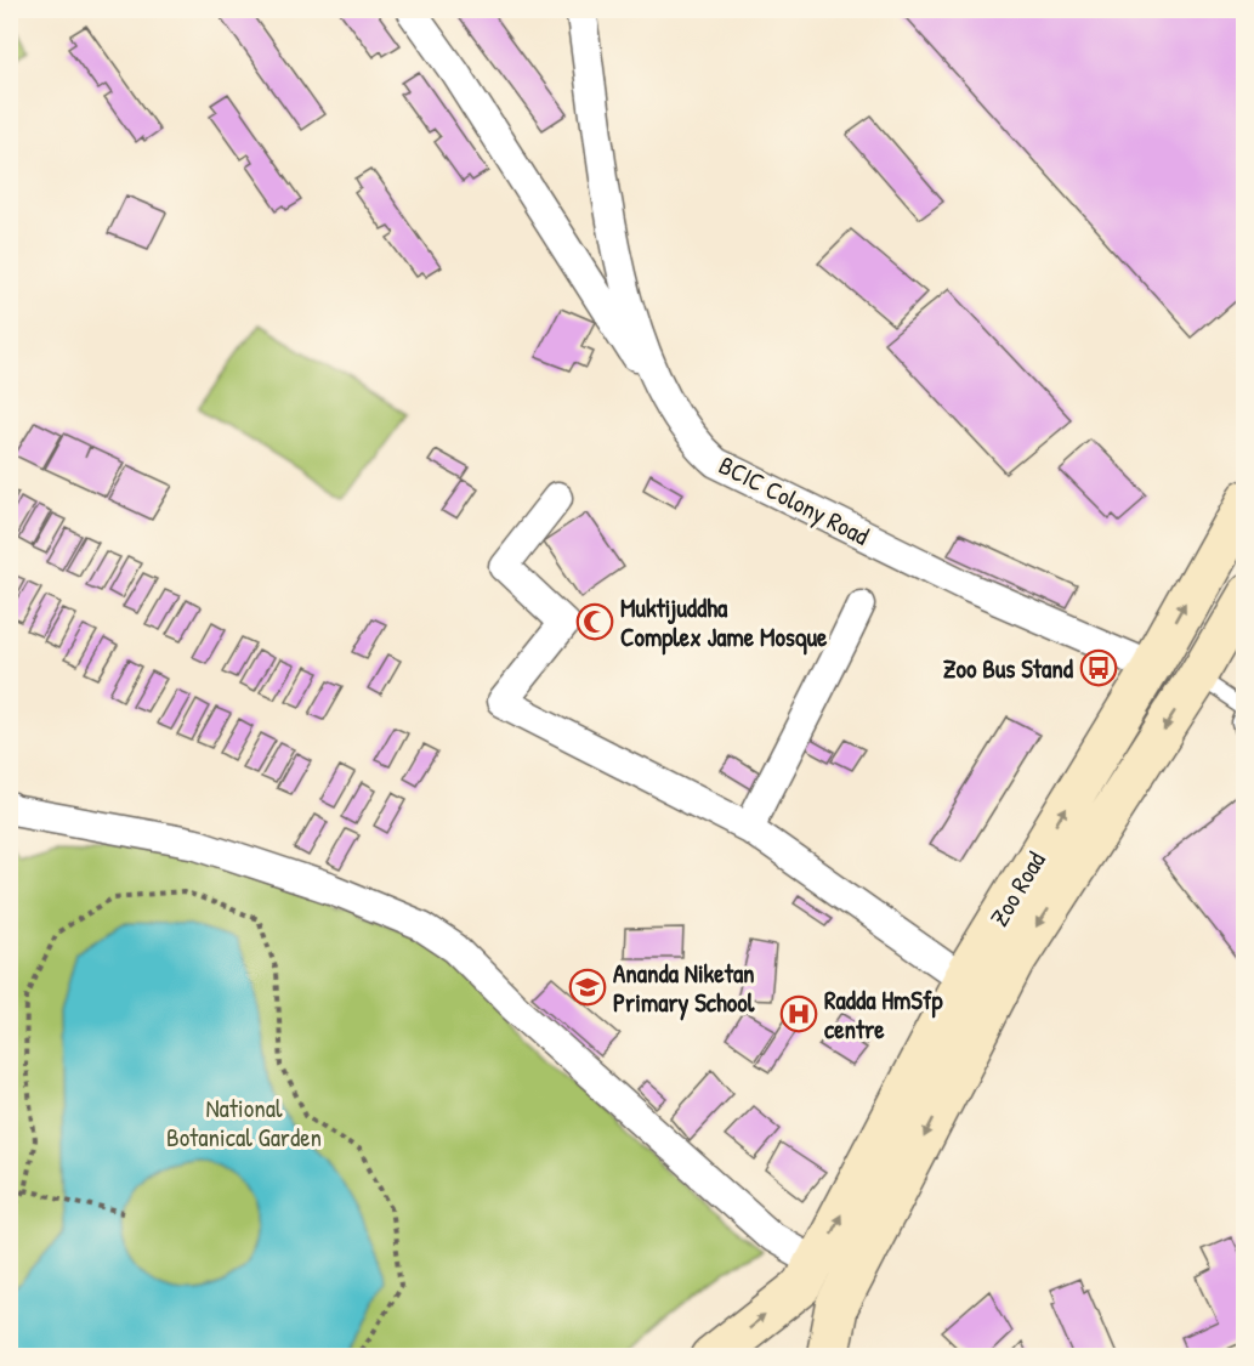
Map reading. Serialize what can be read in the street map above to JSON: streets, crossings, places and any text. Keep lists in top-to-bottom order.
{
  "streets": {
    "main road": ["Zoo Road"],
    "street": ["BCIC Colony Road"]
  },
  "crossings": [
    ["BCIC Colony Road", "Zoo Road"]
  ],
  "parks": ["National Botanical Garden"],
  "places": {
    "mosque": ["Muktijuddha Complex Jame Mosque"],
    "bus stop": ["Zoo Bus Stand"],
    "school or university": ["Ananda Niketan Primary School"],
    "hospital": ["Radda HmSfp centre"]
  }
}
